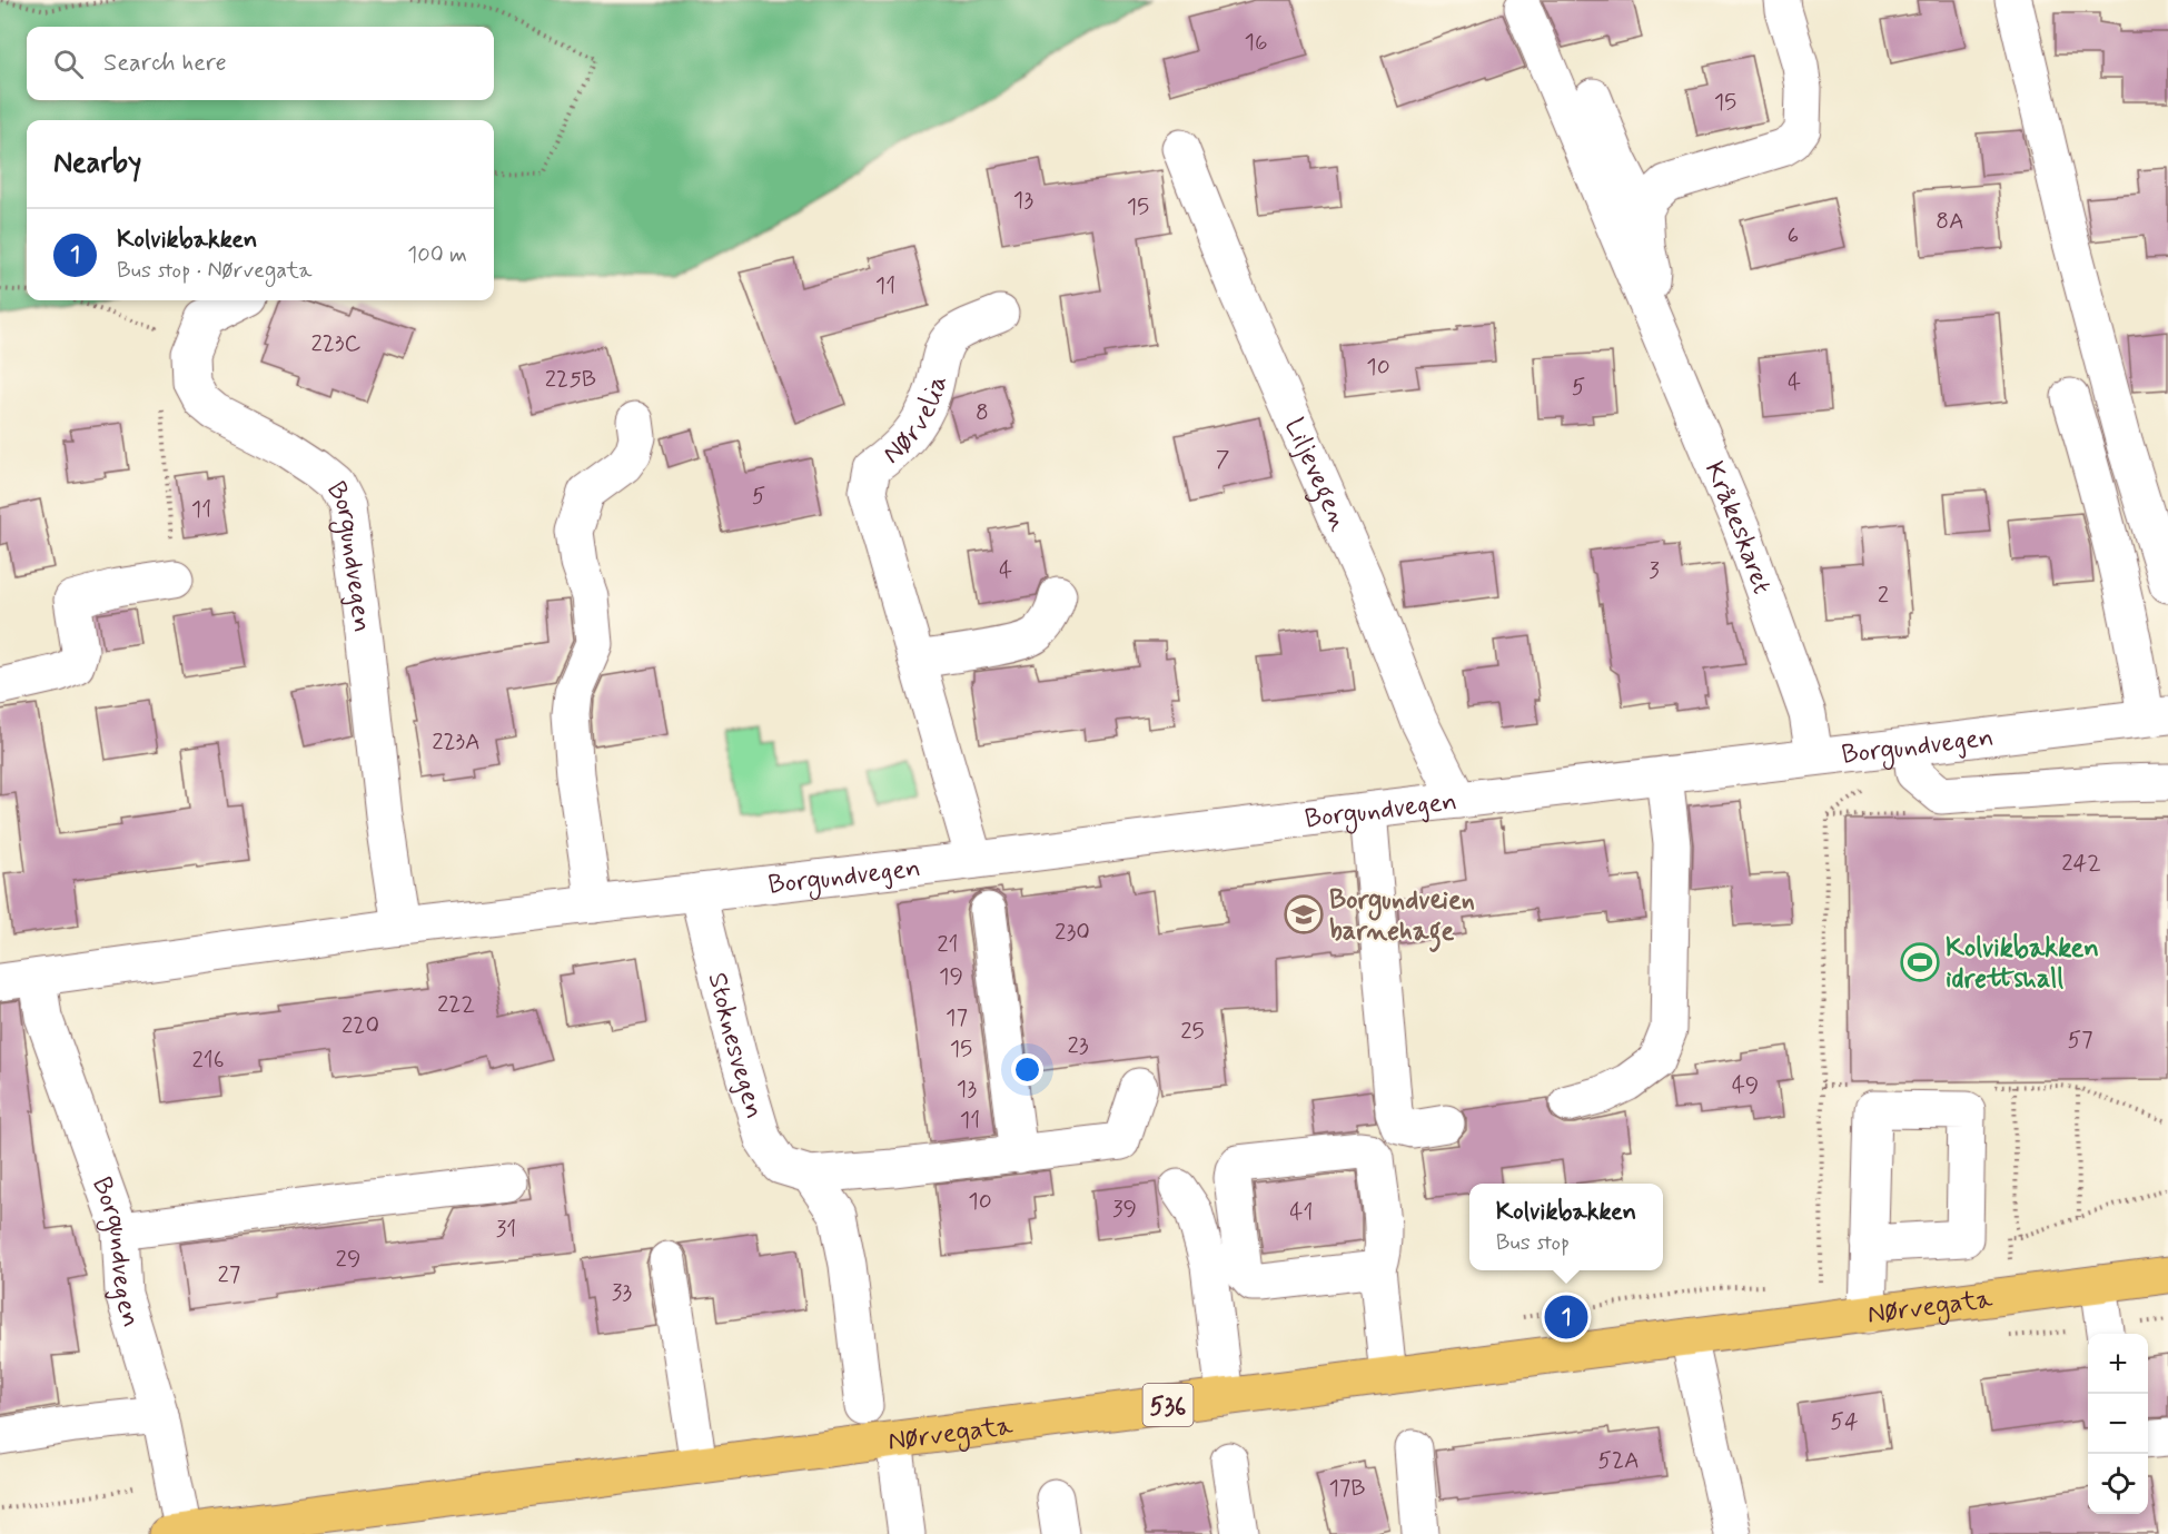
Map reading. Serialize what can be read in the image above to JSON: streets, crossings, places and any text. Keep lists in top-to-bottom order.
{
  "streets": {
    "main road": ["Nørvegata", "536"],
    "street": [
      "Nørvelia",
      "Liljevegen",
      "Kråkeskaret",
      "Borgundvegen",
      "Stoknesvegen"
    ]
  },
  "crossings": [
    ["Nørvelia", "Borgundvegen"],
    ["Liljevegen", "Borgundvegen"],
    ["Kråkeskaret", "Borgundvegen"],
    ["Borgundvegen", "Stoknesvegen"],
    ["Borgundvegen", "Nørvegata"]
  ],
  "places": {
    "school or university": ["Borgundveien barnehage"],
    "sports": ["Kolvikbakken idrettshall"]
  },
  "house_numbers": [
    "16",
    "15",
    "13",
    "15",
    "8A",
    "6",
    "11",
    "223C",
    "10",
    "225B",
    "4",
    "5",
    "8",
    "7",
    "5",
    "11",
    "4",
    "3",
    "2",
    "223A",
    "242",
    "230",
    "21",
    "19",
    "222",
    "17",
    "220",
    "25",
    "57",
    "23",
    "15",
    "216",
    "49",
    "13",
    "11",
    "10",
    "39",
    "41",
    "31",
    "29",
    "27",
    "33",
    "54",
    "52A",
    "17B"
  ],
  "page": {
    "search": "Search here",
    "heading": "Nearby",
    "list": [
      {
        "mark": "1",
        "name": "Kolvikbakken",
        "note": "Bus stop · Nørvegata",
        "value": "100 m"
      }
    ],
    "popup": ["Kolvikbakken", "Bus stop"],
    "pins": "1",
    "map_buttons": ["+", "−"]
  }
}
